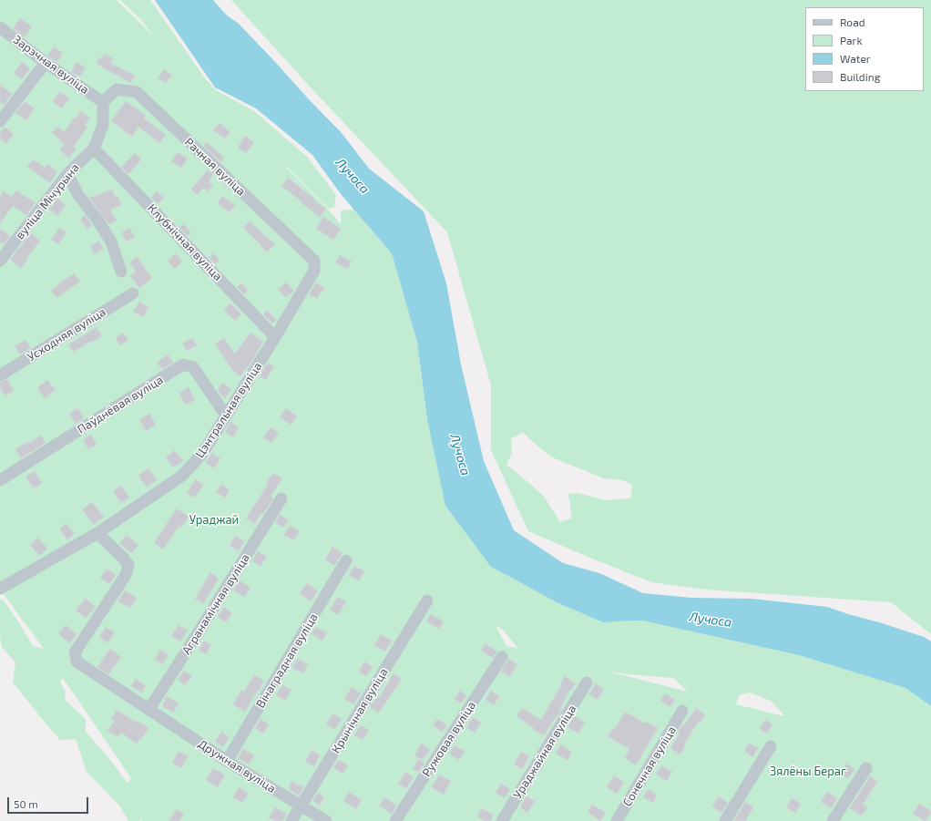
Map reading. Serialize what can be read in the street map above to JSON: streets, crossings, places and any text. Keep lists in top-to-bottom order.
{
  "streets": {
    "lane": [
      "Зарэчная вуліца",
      "Рачная вуліца",
      "вуліца Мічурына",
      "Клубнічная вуліца",
      "Усходняя вуліца",
      "Паўднёвая вуліца",
      "Цэнтральная вуліца",
      "Агранамічная вуліца",
      "Вінаградная вуліца",
      "Крынічная вуліца",
      "Ружовая вуліца",
      "Ураджайная вуліца",
      "Дружная вуліца",
      "Сонечная вуліца"
    ]
  },
  "crossings": [
    ["Зарэчная вуліца", "Рачная вуліца"],
    ["Зарэчная вуліца", "вуліца Мічурына"],
    ["Рачная вуліца", "вуліца Мічурына"],
    ["Рачная вуліца", "Цэнтральная вуліца"],
    ["вуліца Мічурына", "Клубнічная вуліца"],
    ["Клубнічная вуліца", "Цэнтральная вуліца"],
    ["Паўднёвая вуліца", "Цэнтральная вуліца"],
    ["Цэнтральная вуліца", "Дружная вуліца"],
    ["Агранамічная вуліца", "Дружная вуліца"],
    ["Вінаградная вуліца", "Дружная вуліца"],
    ["Крынічная вуліца", "Дружная вуліца"]
  ],
  "water": ["Лучоса"],
  "parks": ["Ураджай", "Зялёны Бераг"],
  "legend": [
    "Road",
    "Park",
    "Water",
    "Building"
  ],
  "scale_bar": "50 m"
}
